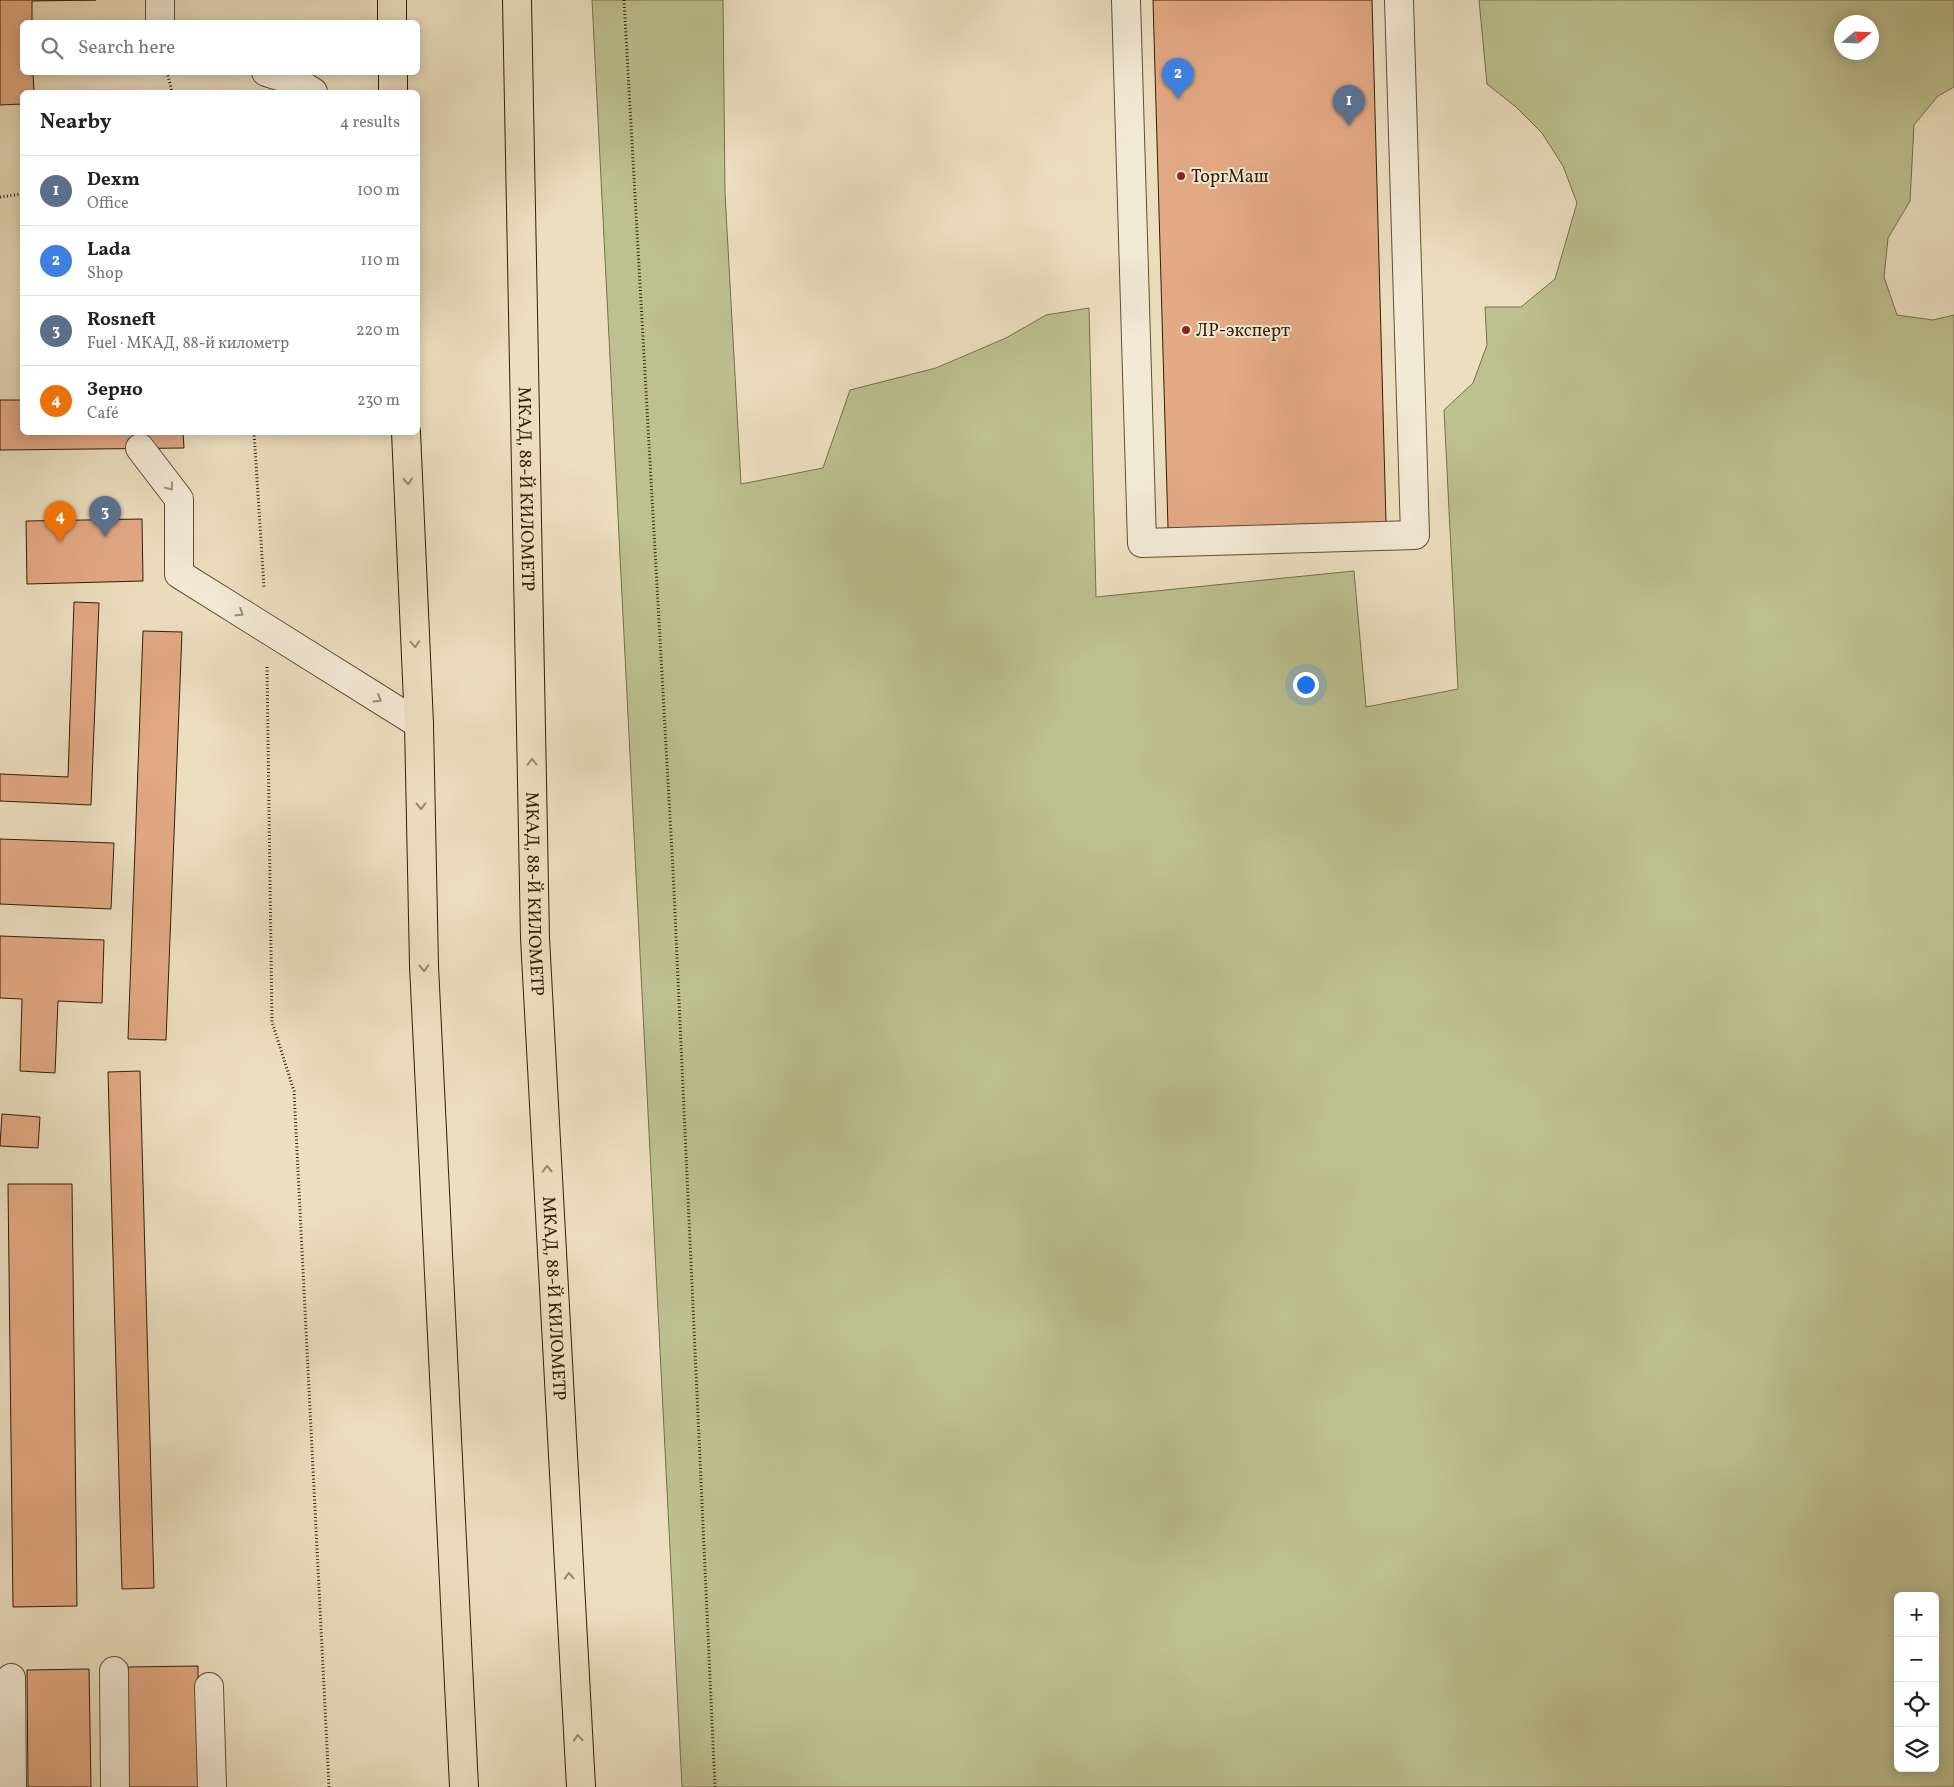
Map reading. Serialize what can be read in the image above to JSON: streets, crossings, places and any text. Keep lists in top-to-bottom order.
{
  "streets": {
    "highway": ["МКАД, 88-Й КИЛОМЕТР"]
  },
  "places": ["ТоргМаш", "ЛР-эксперт"],
  "north": "right",
  "page": {
    "search": "Search here",
    "pins": [
      "2",
      "1",
      "3",
      "4"
    ],
    "heading": ["Nearby", "4 results"],
    "list": [
      {
        "mark": "1",
        "name": "Dexm",
        "note": "Office",
        "value": "100 m"
      },
      {
        "mark": "2",
        "name": "Lada",
        "note": "Shop",
        "value": "110 m"
      },
      {
        "mark": "3",
        "name": "Rosneft",
        "note": "Fuel · МКАД, 88-й километр",
        "value": "220 m"
      },
      {
        "mark": "4",
        "name": "Зерно",
        "note": "Café",
        "value": "230 m"
      }
    ],
    "map_buttons": ["+", "−"]
  }
}
